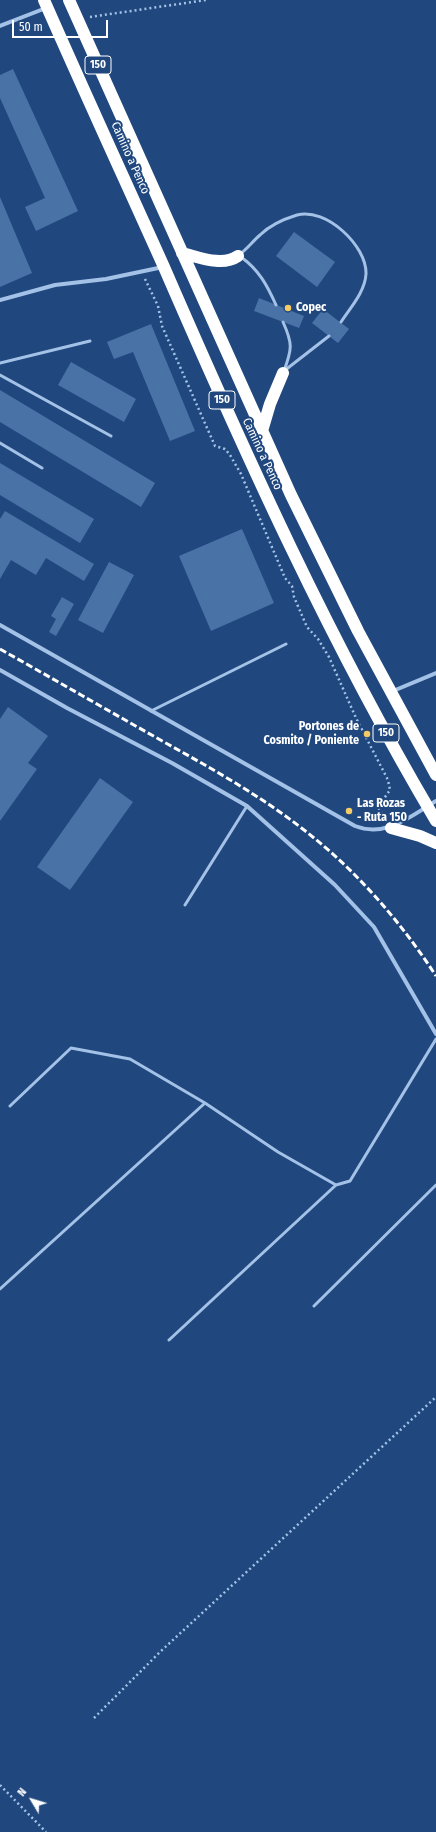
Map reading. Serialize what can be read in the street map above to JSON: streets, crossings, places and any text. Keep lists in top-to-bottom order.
{
  "streets": {
    "highway": ["150", "Camino a Penco"]
  },
  "places": ["Copec", "Portones de Cosmito / Poniente", "Las Rozas - Ruta 150"],
  "scale_bar": "50 m",
  "north": "top left"
}
